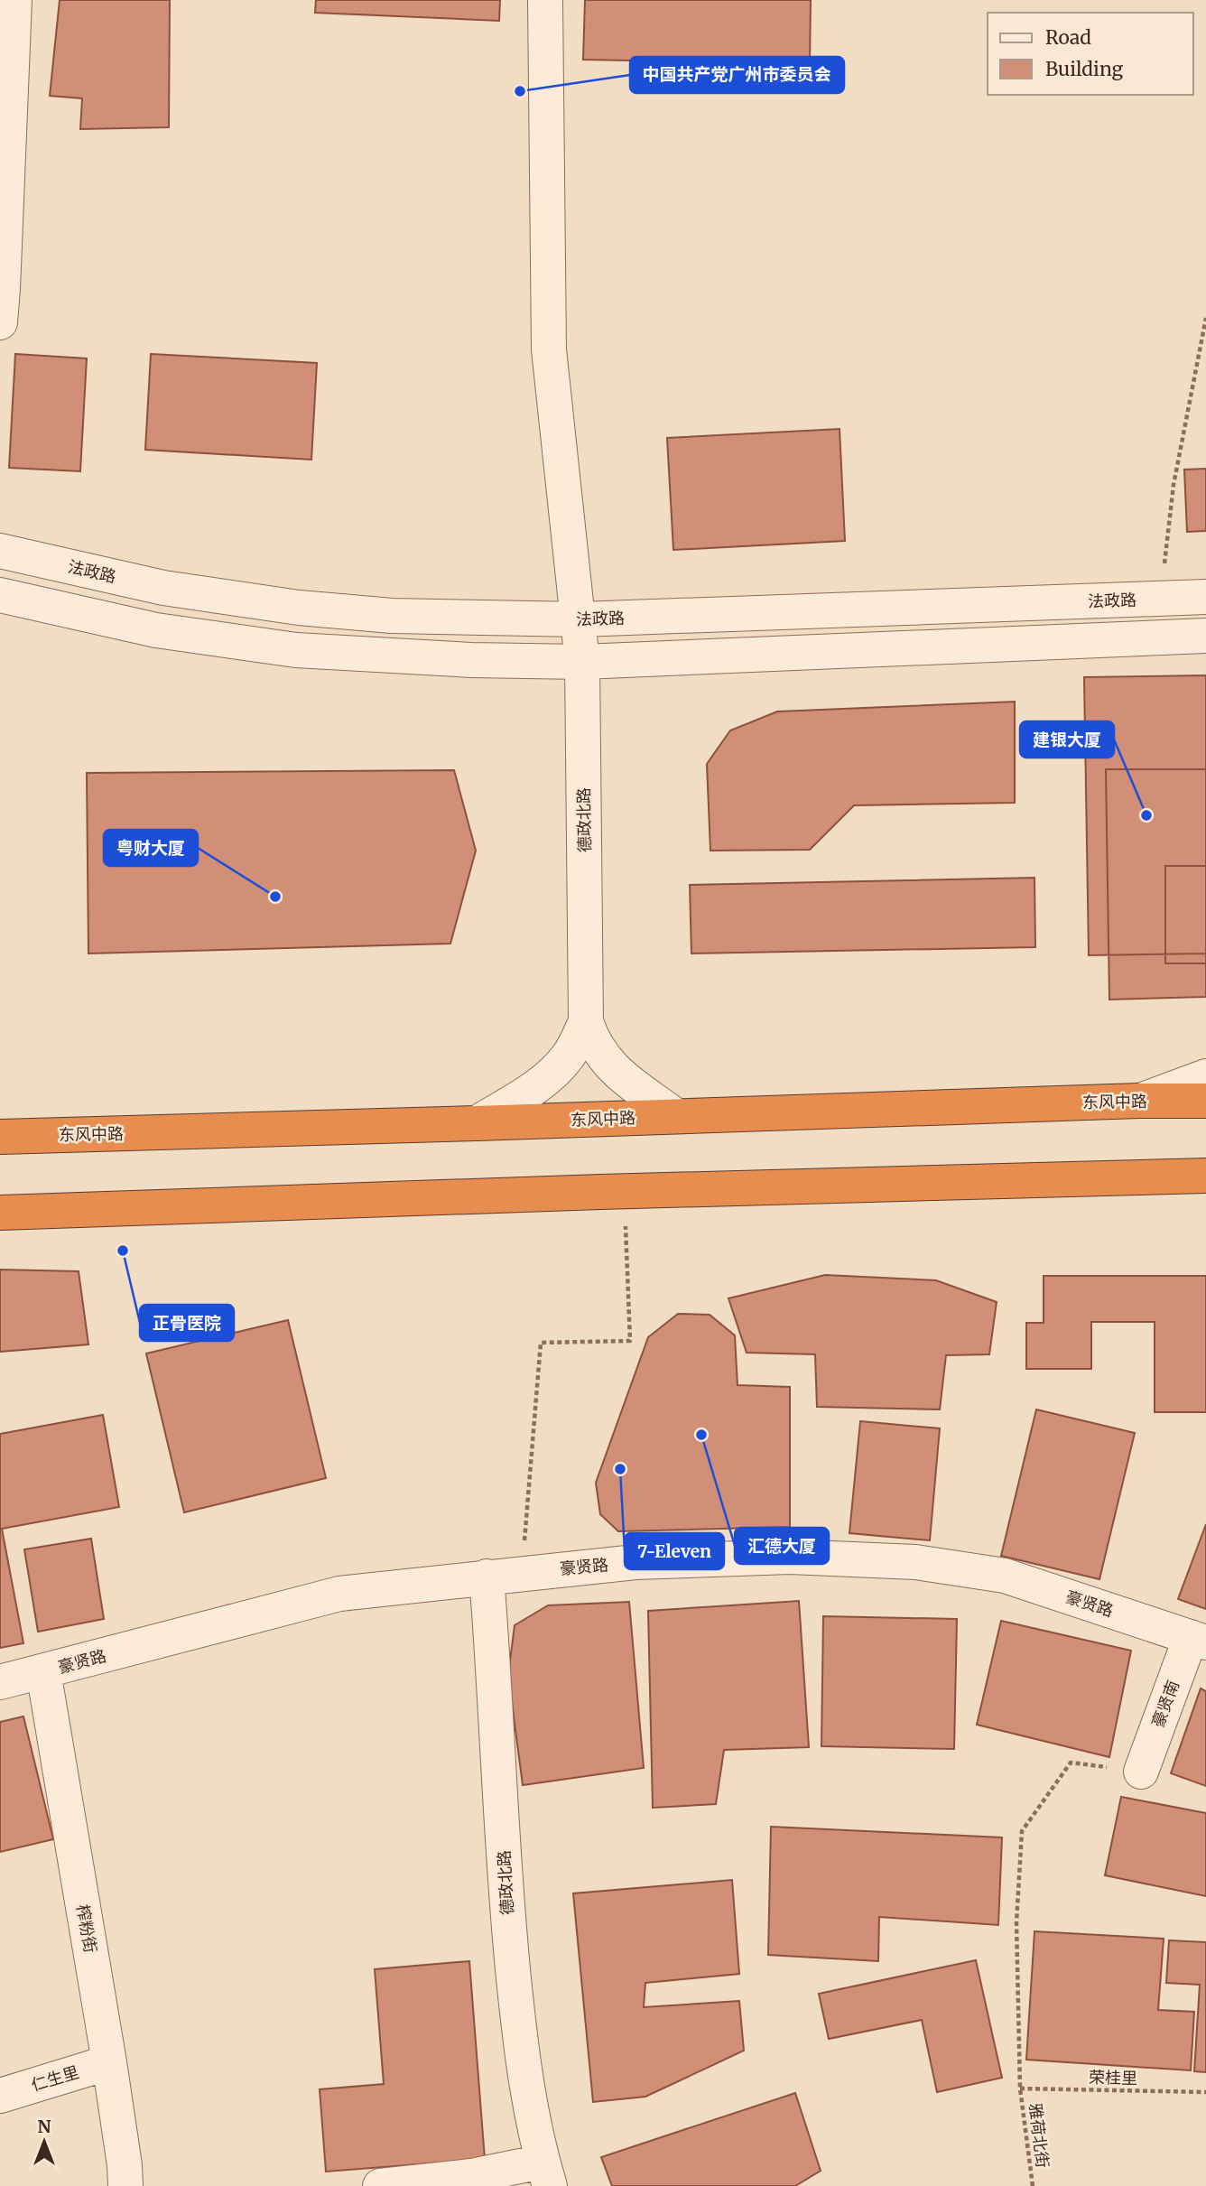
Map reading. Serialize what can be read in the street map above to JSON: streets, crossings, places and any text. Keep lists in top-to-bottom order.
{
  "streets": {
    "highway": ["东风中路"],
    "street": [
      "法政路",
      "德政北路",
      "豪贤路",
      "豪贤南",
      "榨粉街",
      "仁生里"
    ],
    "path": ["荣桂里", "雅荷北街"]
  },
  "crossings": [
    ["法政路", "德政北路"],
    ["德政北路", "豪贤路"],
    ["豪贤路", "豪贤南"],
    ["豪贤路", "榨粉街"],
    ["豪贤南", "雅荷北街"],
    ["榨粉街", "仁生里"],
    ["荣桂里", "雅荷北街"]
  ],
  "places": [
    "中国共产党广州市委员会",
    "建银大厦",
    "粤财大厦",
    "正骨医院",
    "汇德大厦",
    "7-Eleven"
  ],
  "legend": ["Road", "Building"],
  "north": "top"
}
